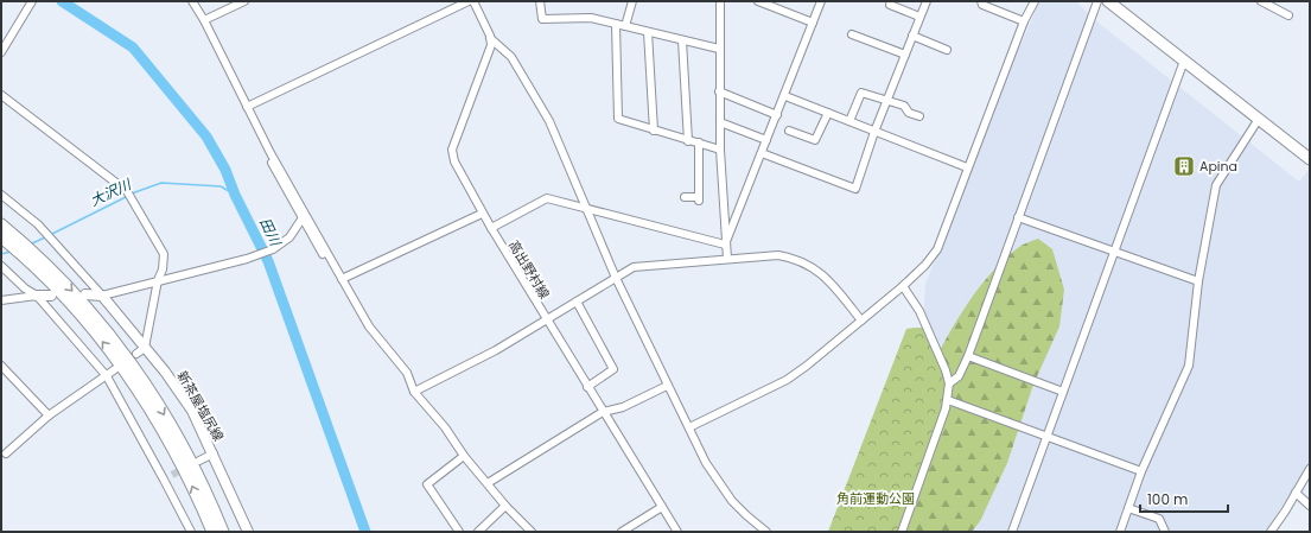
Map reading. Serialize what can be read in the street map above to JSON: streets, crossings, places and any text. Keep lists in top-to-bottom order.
{
  "streets": {
    "main road": ["新茶屋塩尻線"],
    "street": ["高出野村線"]
  },
  "water": ["大沢川", "田川"],
  "parks": ["角前運動公園"],
  "places": {
    "building": ["Apina"]
  },
  "scale_bar": "100 m"
}
